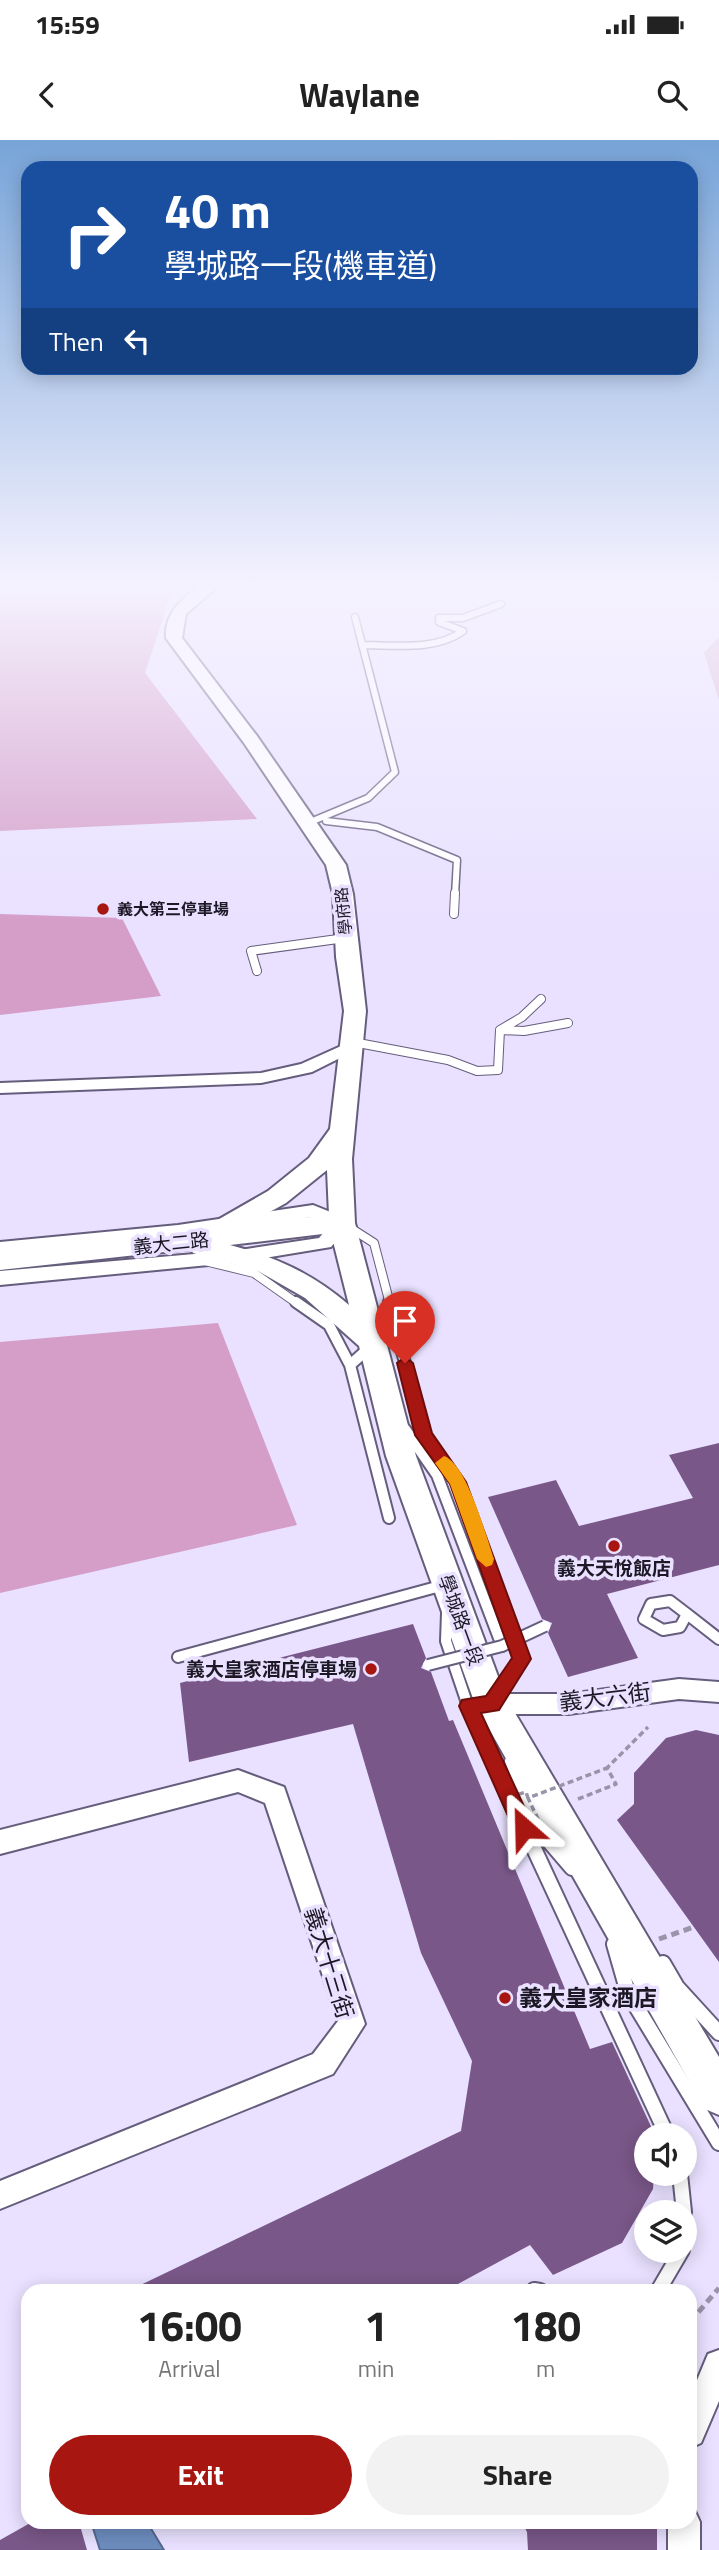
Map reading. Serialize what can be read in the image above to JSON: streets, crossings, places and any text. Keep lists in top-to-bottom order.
{
  "streets": {
    "main road": ["學府路", "義大二路", "學城路一段"],
    "street": ["義大六街", "義大十三街"]
  },
  "crossings": [
    ["學府路", "義大二路"],
    ["學府路", "學城路一段"],
    ["義大二路", "學城路一段"],
    ["學城路一段", "義大六街"]
  ],
  "places": [
    "義大第三停車場",
    "義大天悅飯店",
    "義大皇家酒店停車場",
    "義大皇家酒店"
  ],
  "page": {
    "status": "15:59",
    "header": "Waylane",
    "turn": ["40 m", "學城路一段(機車道)"],
    "then": "Then",
    "eta": [
      "16:00",
      "Arrival",
      "1",
      "min",
      "180",
      "m"
    ],
    "buttons": ["Exit", "Share"]
  }
}
